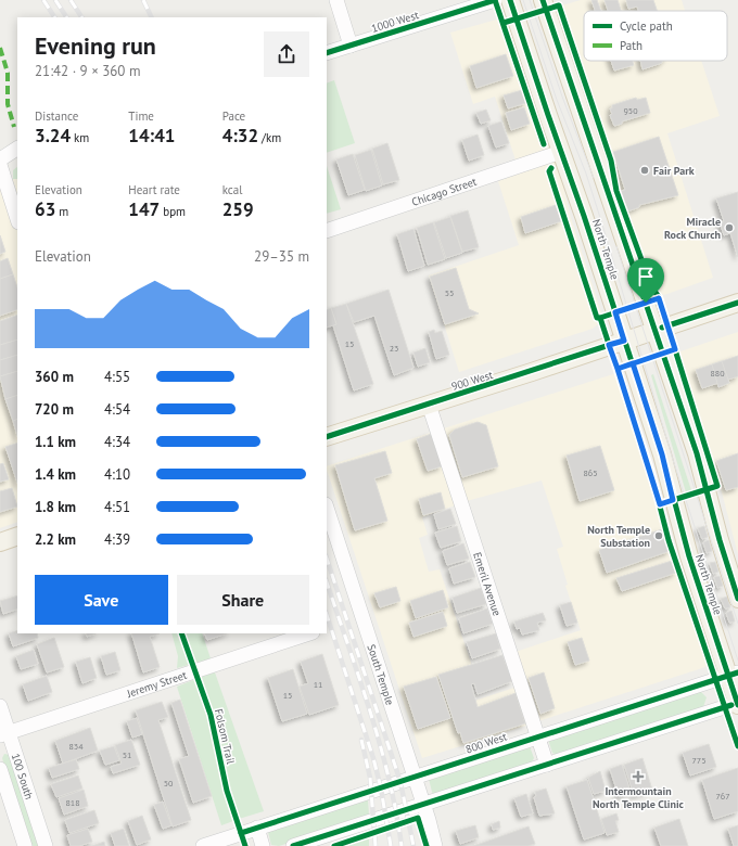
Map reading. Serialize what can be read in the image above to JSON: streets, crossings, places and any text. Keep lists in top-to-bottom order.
{
  "streets": {
    "main road": ["North Temple", "900 West"],
    "street": [
      "1000 West",
      "Chicago Street",
      "Emeril Avenue",
      "South Temple",
      "Jeremy Street",
      "800 West",
      "100 South"
    ],
    "cycle path": ["Folsom Trail"]
  },
  "crossings": [
    ["Chicago Street", "North Temple"],
    ["North Temple", "900 West"],
    ["North Temple", "800 West"],
    ["900 West", "Emeril Avenue"],
    ["Emeril Avenue", "800 West"],
    ["South Temple", "800 West"],
    ["Jeremy Street", "100 South"]
  ],
  "places": {
    "other": ["Fair Park", "Miracle Rock Church", "North Temple Substation"],
    "health": ["Intermountain North Temple Clinic"]
  },
  "house_numbers": [
    "950",
    "55",
    "15",
    "23",
    "880",
    "865",
    "11",
    "15",
    "834",
    "51",
    "775",
    "50",
    "767",
    "818"
  ],
  "legend": ["Cycle path", "Path"],
  "page": {
    "heading": ["Evening run", "21:42 · 9 × 360 m"],
    "stats": [
      ["Distance", "3.24 km"],
      ["Time", "14:41"],
      ["Pace", "4:32 /km"],
      ["Elevation", "63 m"],
      ["Heart rate", "147 bpm"],
      ["kcal", "259"]
    ],
    "chart": ["Elevation", "29–35 m"],
    "list": [
      {
        "name": "360 m",
        "note": "4:55"
      },
      {
        "name": "720 m",
        "note": "4:54"
      },
      {
        "name": "1.1 km",
        "note": "4:34"
      },
      {
        "name": "1.4 km",
        "note": "4:10"
      },
      {
        "name": "1.8 km",
        "note": "4:51"
      },
      {
        "name": "2.2 km",
        "note": "4:39"
      }
    ],
    "buttons": ["Save", "Share"]
  }
}
